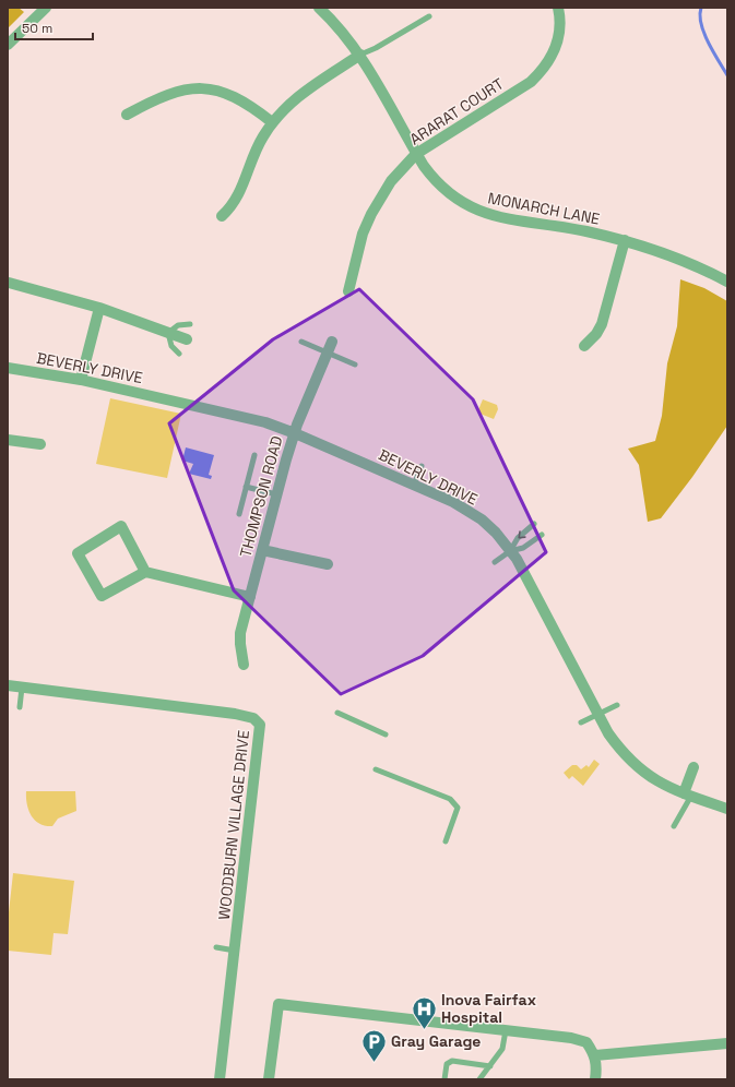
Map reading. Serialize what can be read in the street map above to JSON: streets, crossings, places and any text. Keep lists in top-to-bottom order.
{
  "streets": {
    "street": [
      "ARARAT COURT",
      "MONARCH LANE",
      "BEVERLY DRIVE",
      "THOMPSON ROAD",
      "WOODBURN VILLAGE DRIVE"
    ]
  },
  "crossings": [
    ["ARARAT COURT", "MONARCH LANE"],
    ["BEVERLY DRIVE", "THOMPSON ROAD"]
  ],
  "places": {
    "hospital": ["Inova Fairfax Hospital"],
    "parking": ["Gray Garage"]
  },
  "scale_bar": "50 m"
}
